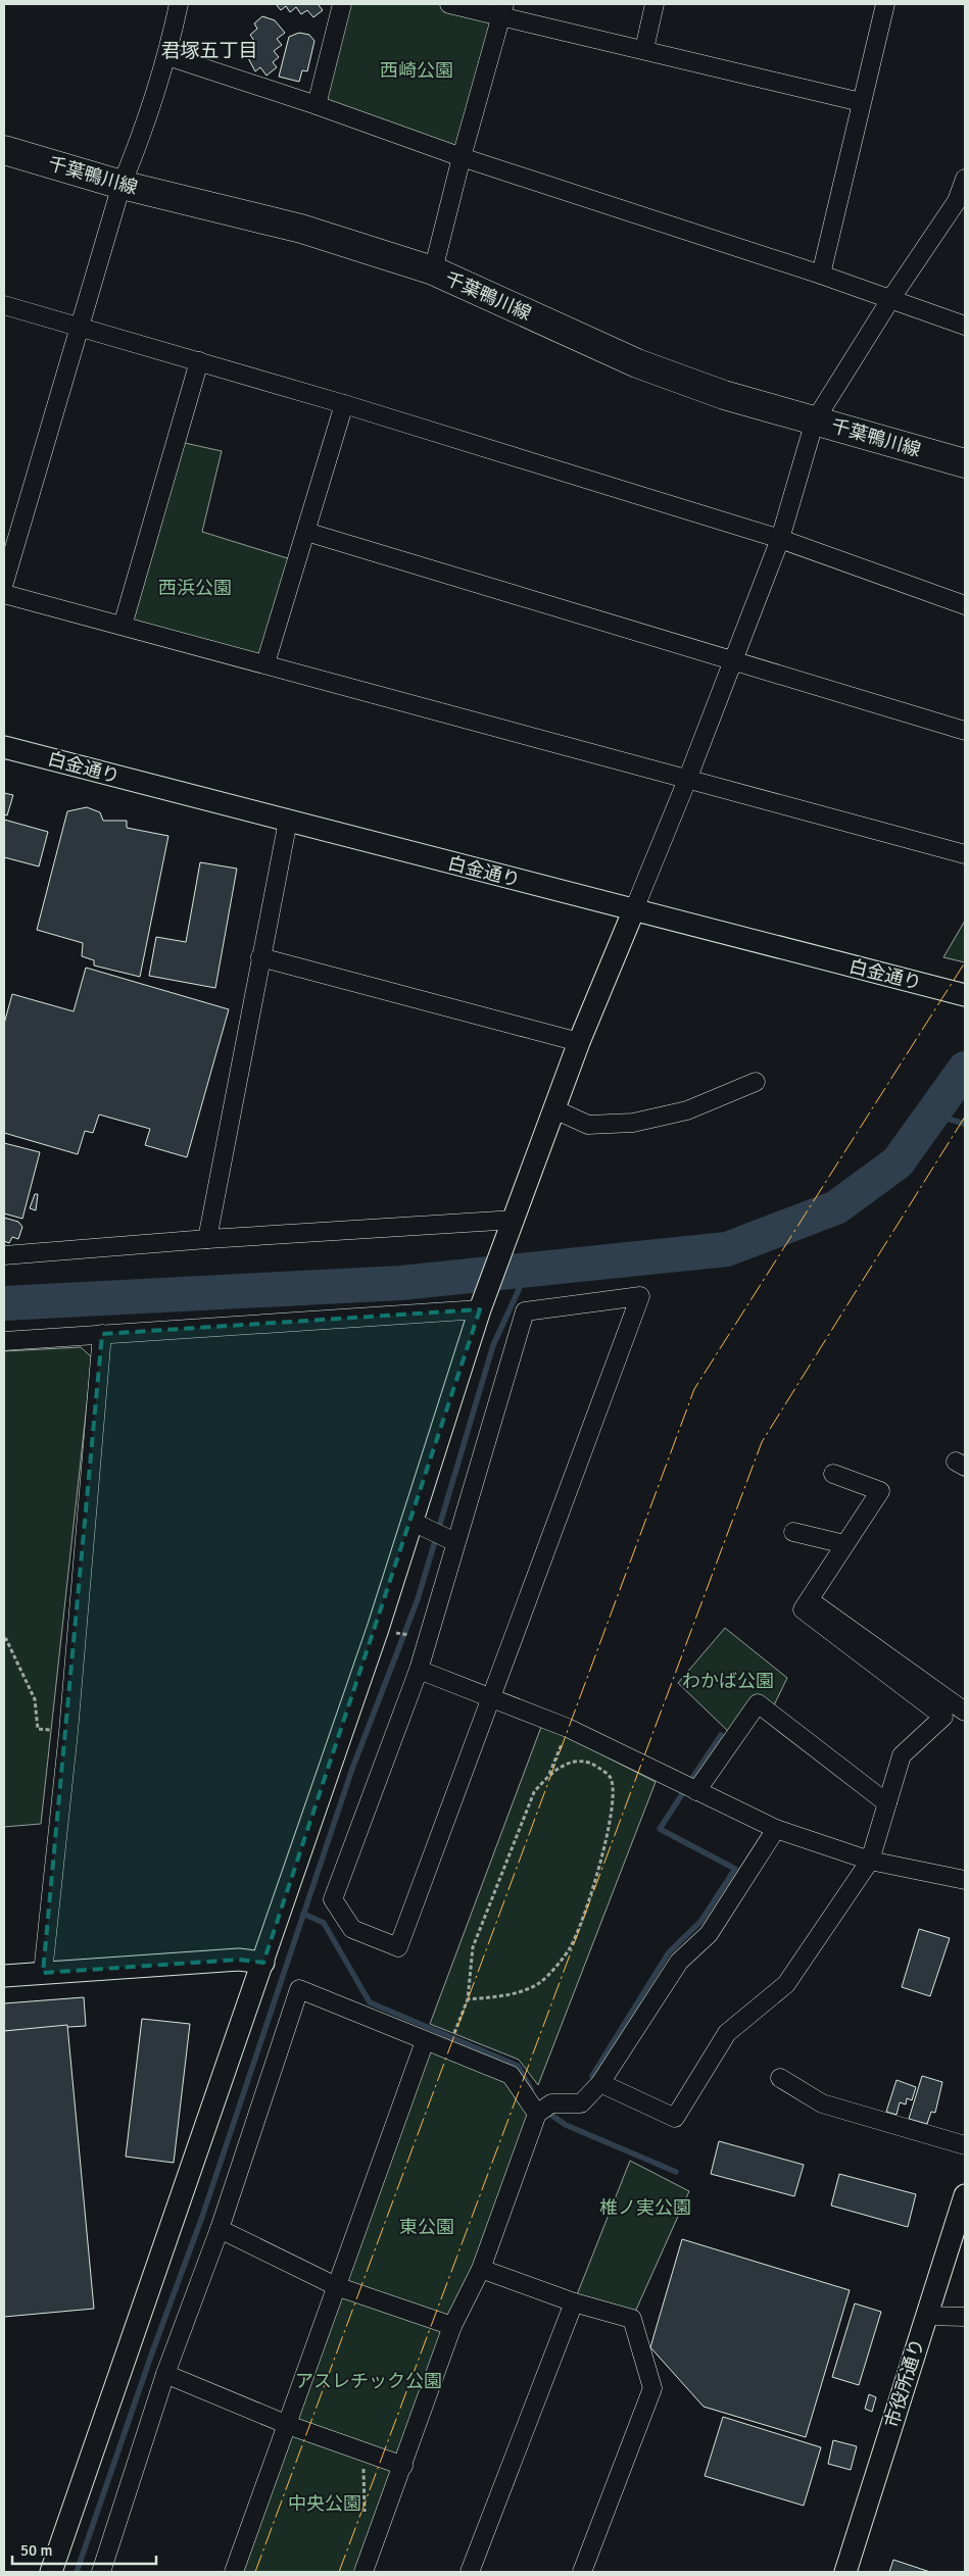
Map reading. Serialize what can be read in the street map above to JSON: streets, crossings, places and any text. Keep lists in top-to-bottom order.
{
  "streets": {
    "main road": ["千葉鴨川線"],
    "street": ["白金通り", "市役所通り"]
  },
  "districts": ["君塚五丁目"],
  "parks": [
    "西崎公園",
    "西浜公園",
    "わかば公園",
    "椎ノ実公園",
    "東公園",
    "アスレチック公園",
    "中央公園"
  ],
  "scale_bar": "50 m"
}
